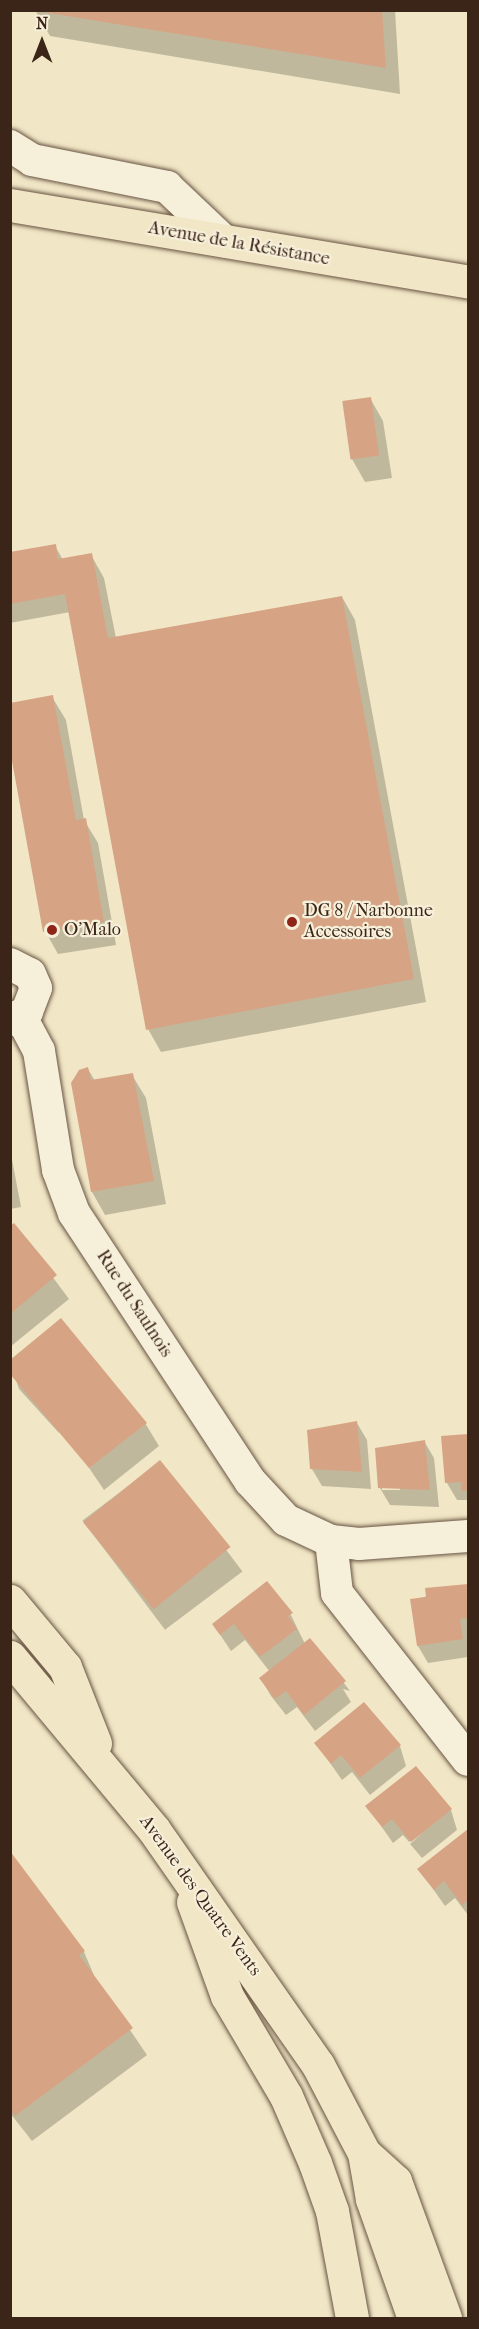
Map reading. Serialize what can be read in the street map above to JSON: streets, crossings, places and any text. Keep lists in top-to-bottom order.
{
  "streets": {
    "main road": ["Avenue de la Résistance", "Avenue des Quatre Vents"],
    "street": ["Rue du Saulnois"]
  },
  "places": ["DG 8 / Narbonne Accessoires", "O'Malo"],
  "north": "top"
}
